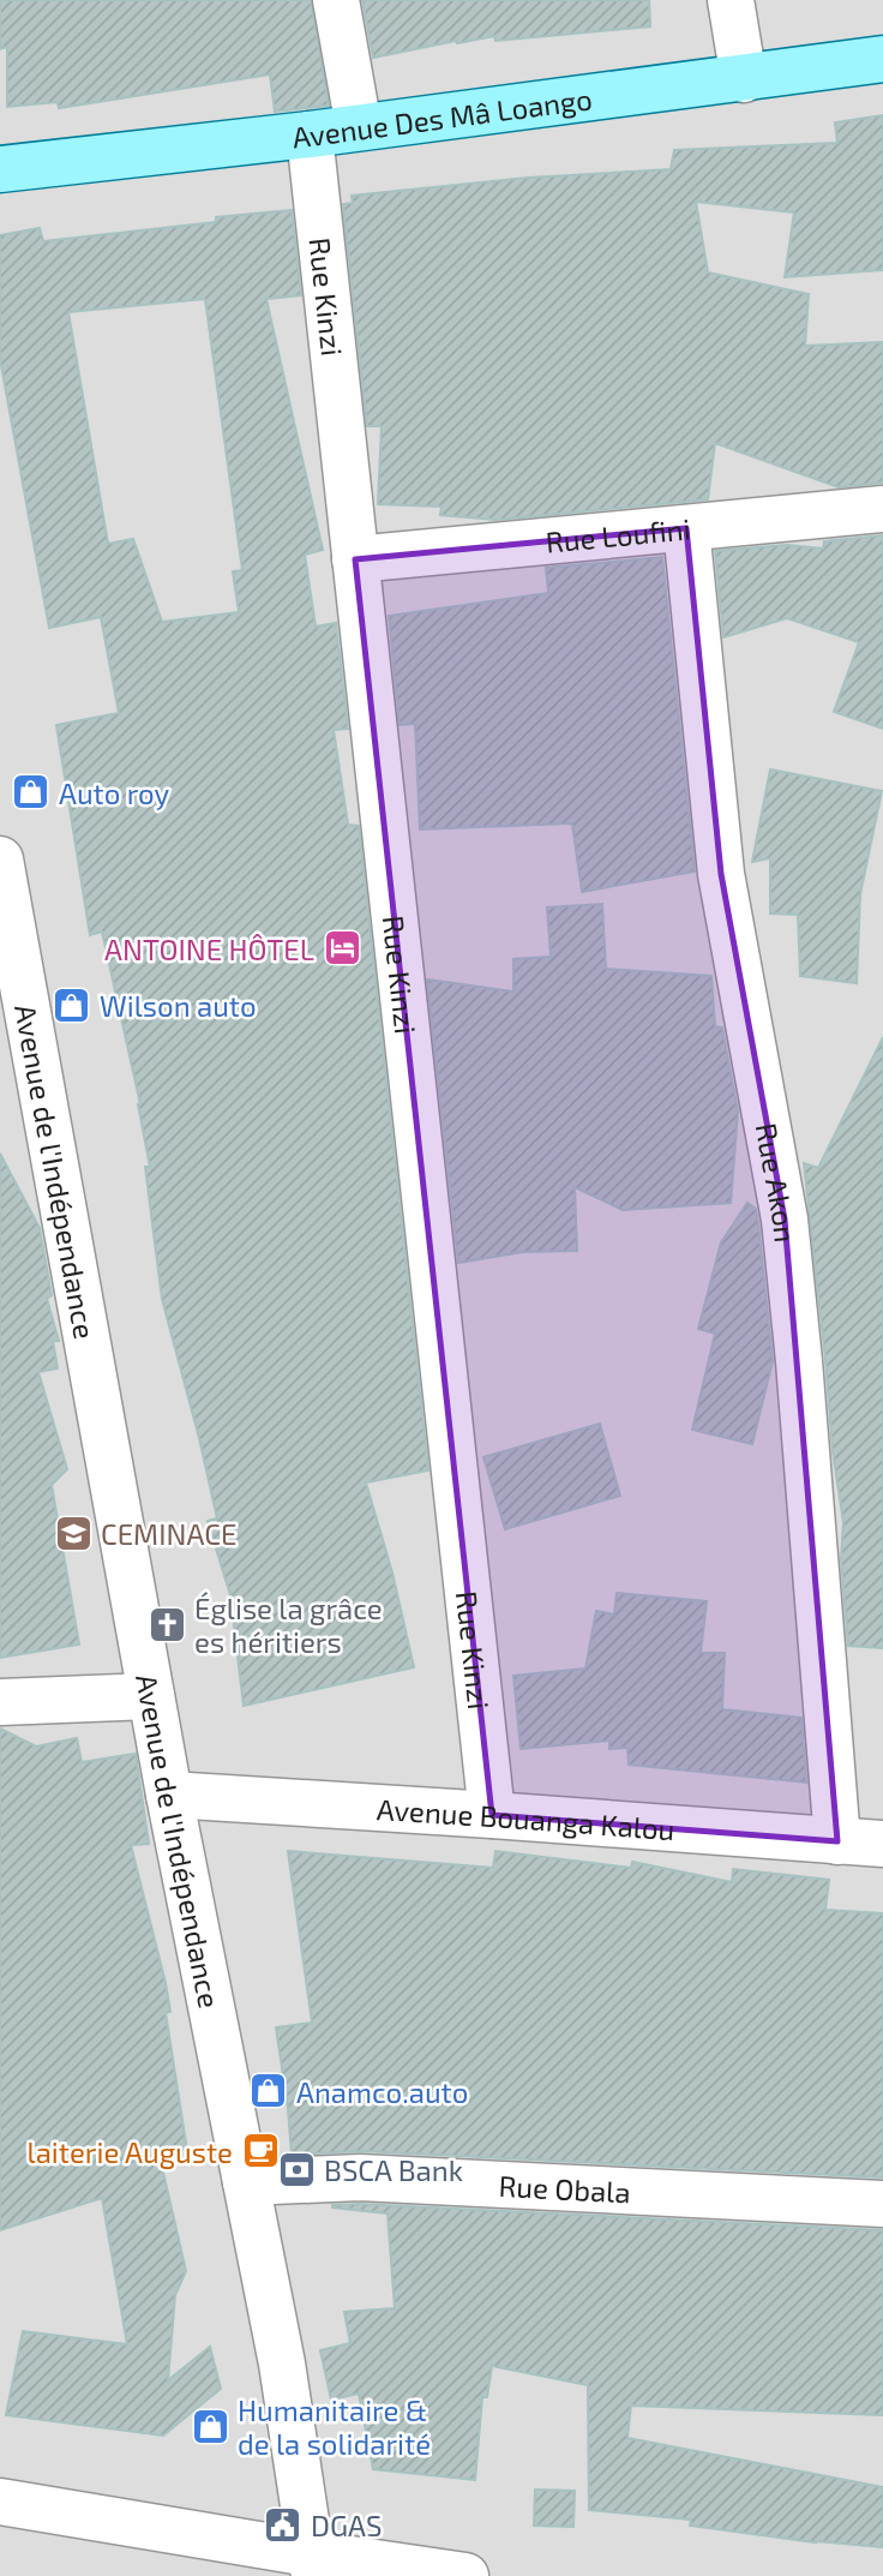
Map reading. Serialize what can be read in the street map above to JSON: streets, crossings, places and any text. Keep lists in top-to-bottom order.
{
  "streets": {
    "main road": ["Avenue Des Mâ Loango"],
    "street": [
      "Rue Kinzi",
      "Rue Loufini",
      "Avenue de l'Indépendance",
      "Rue Akon",
      "Avenue Bouanga Kalou",
      "Rue Obala"
    ]
  },
  "crossings": [
    ["Avenue Des Mâ Loango", "Rue Kinzi"],
    ["Rue Kinzi", "Rue Loufini"],
    ["Rue Kinzi", "Avenue Bouanga Kalou"],
    ["Rue Loufini", "Rue Akon"],
    ["Avenue de l'Indépendance", "Avenue Bouanga Kalou"],
    ["Avenue de l'Indépendance", "Rue Obala"],
    ["Rue Akon", "Avenue Bouanga Kalou"]
  ],
  "places": {
    "shop": [
      "Auto roy",
      "Wilson auto",
      "Anamco.auto",
      "Humanitaire & de la solidarité"
    ],
    "hotel": ["ANTOINE HÔTEL"],
    "school or university": ["CEMINACE"],
    "church": ["Église la grâce es héritiers"],
    "cafe": ["laiterie Auguste"],
    "bank": ["BSCA Bank"],
    "public building": ["DGAS"]
  }
}
